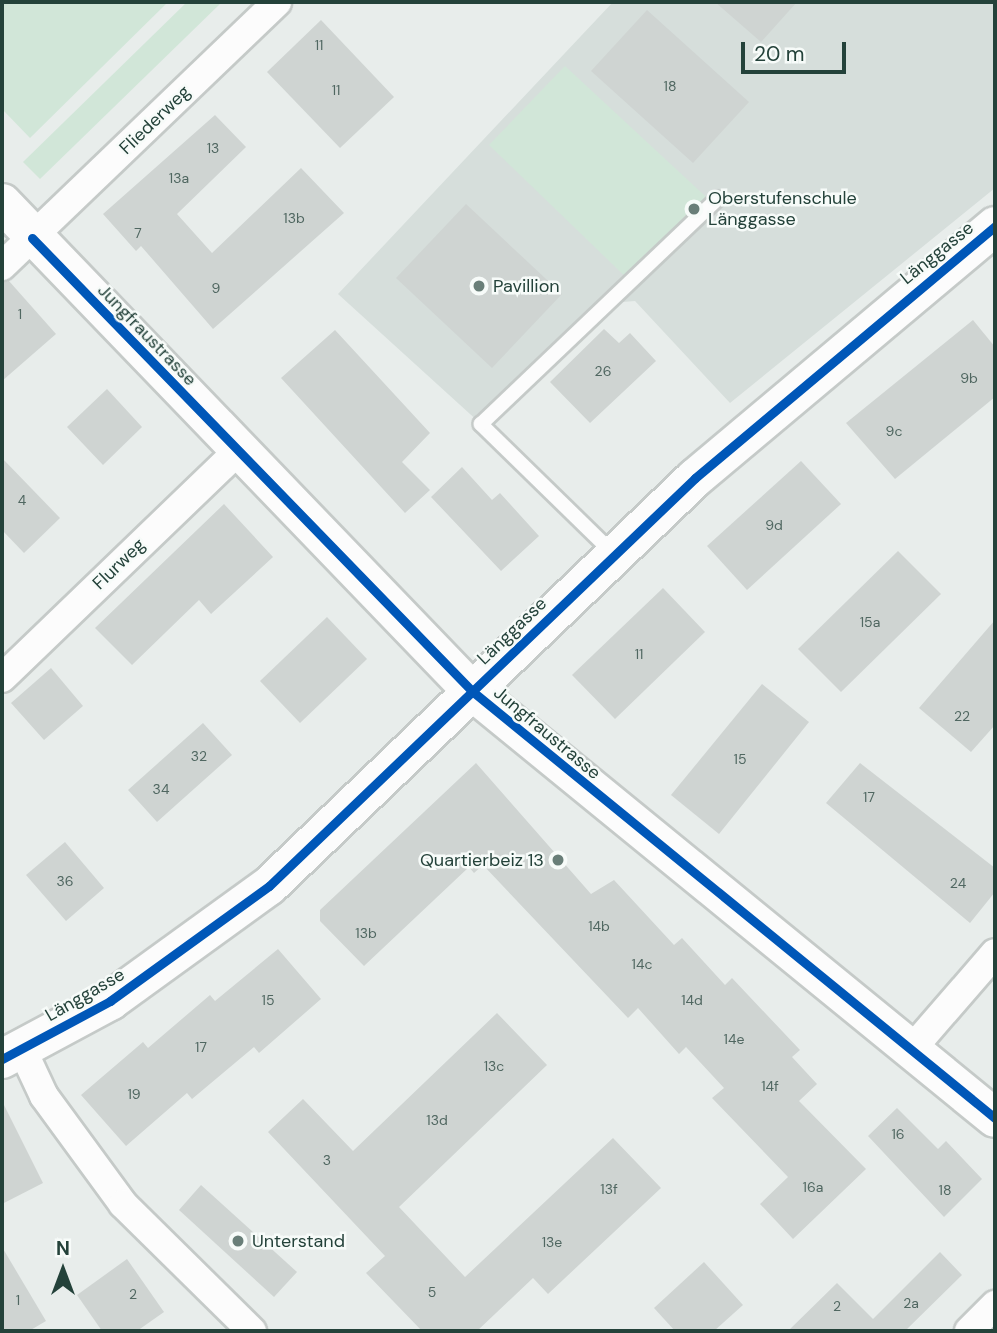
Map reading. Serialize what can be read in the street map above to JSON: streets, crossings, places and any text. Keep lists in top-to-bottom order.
{
  "streets": {
    "street": [
      "Fliederweg",
      "Länggasse",
      "Jungfraustrasse",
      "Flurweg"
    ]
  },
  "crossings": [
    ["Fliederweg", "Jungfraustrasse"],
    ["Länggasse", "Jungfraustrasse"],
    ["Jungfraustrasse", "Flurweg"]
  ],
  "places": [
    "Oberstufenschule Länggasse",
    "Pavillion",
    "Quartierbeiz 13",
    "Unterstand"
  ],
  "house_numbers": [
    "11",
    "18",
    "11",
    "13",
    "13a",
    "13b",
    "7",
    "9",
    "1",
    "26",
    "9b",
    "9c",
    "4",
    "9d",
    "15a",
    "11",
    "22",
    "32",
    "15",
    "34",
    "17",
    "36",
    "24",
    "14b",
    "13b",
    "14c",
    "15",
    "14d",
    "14e",
    "17",
    "13c",
    "14f",
    "19",
    "13d",
    "16",
    "3",
    "16a",
    "13f",
    "18",
    "13e",
    "5",
    "2",
    "1",
    "2a",
    "2"
  ],
  "scale_bar": "20 m",
  "north": "top"
}
